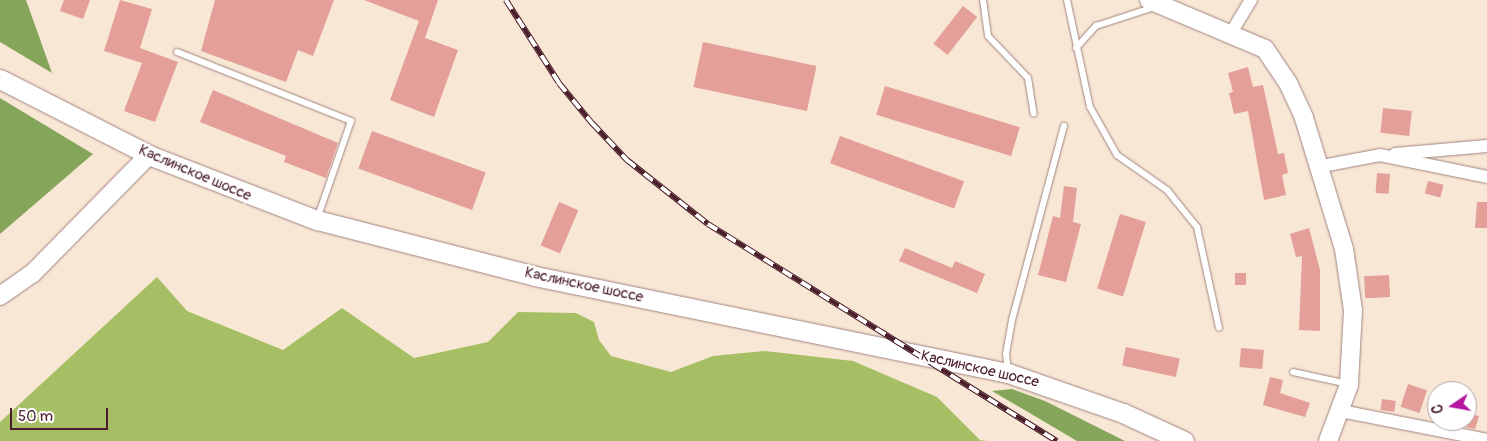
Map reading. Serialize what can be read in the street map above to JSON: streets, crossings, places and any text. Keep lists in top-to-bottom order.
{
  "streets": {
    "main road": ["Каслинское шоссе"]
  },
  "scale_bar": "50 m",
  "north": "left"
}
